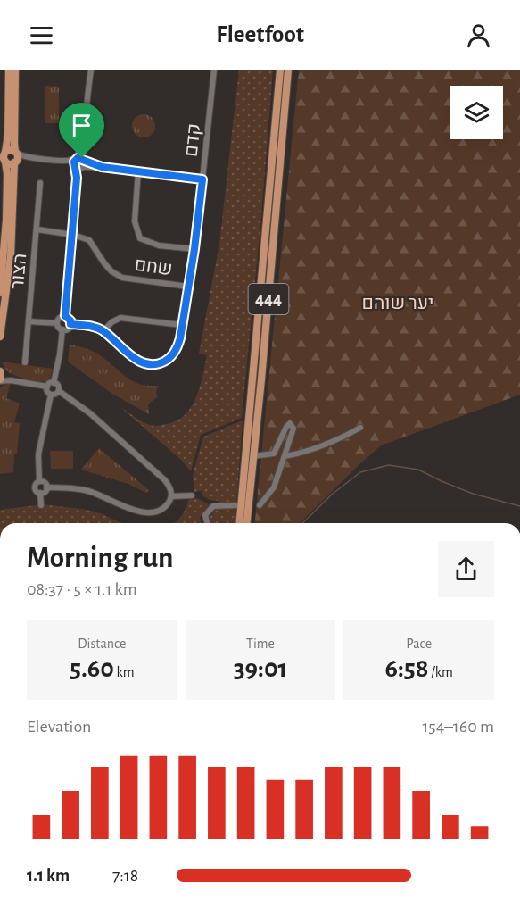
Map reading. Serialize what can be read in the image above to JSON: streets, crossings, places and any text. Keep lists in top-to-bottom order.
{
  "streets": {
    "main road": ["444"],
    "street": ["קדם", "שחם", "הצור"]
  },
  "crossings": [
    ["קדם", "שחם"],
    ["שחם", "הצור"]
  ],
  "parks": ["יער שוהם"],
  "page": {
    "header": "Fleetfoot",
    "heading": ["Morning run", "08:37 · 5 × 1.1 km"],
    "stats": [
      ["Distance", "5.60 km"],
      ["Time", "39:01"],
      ["Pace", "6:58 /km"]
    ],
    "chart": ["Elevation", "154–160 m"],
    "list": [
      {
        "name": "1.1 km",
        "note": "7:18"
      }
    ]
  }
}
